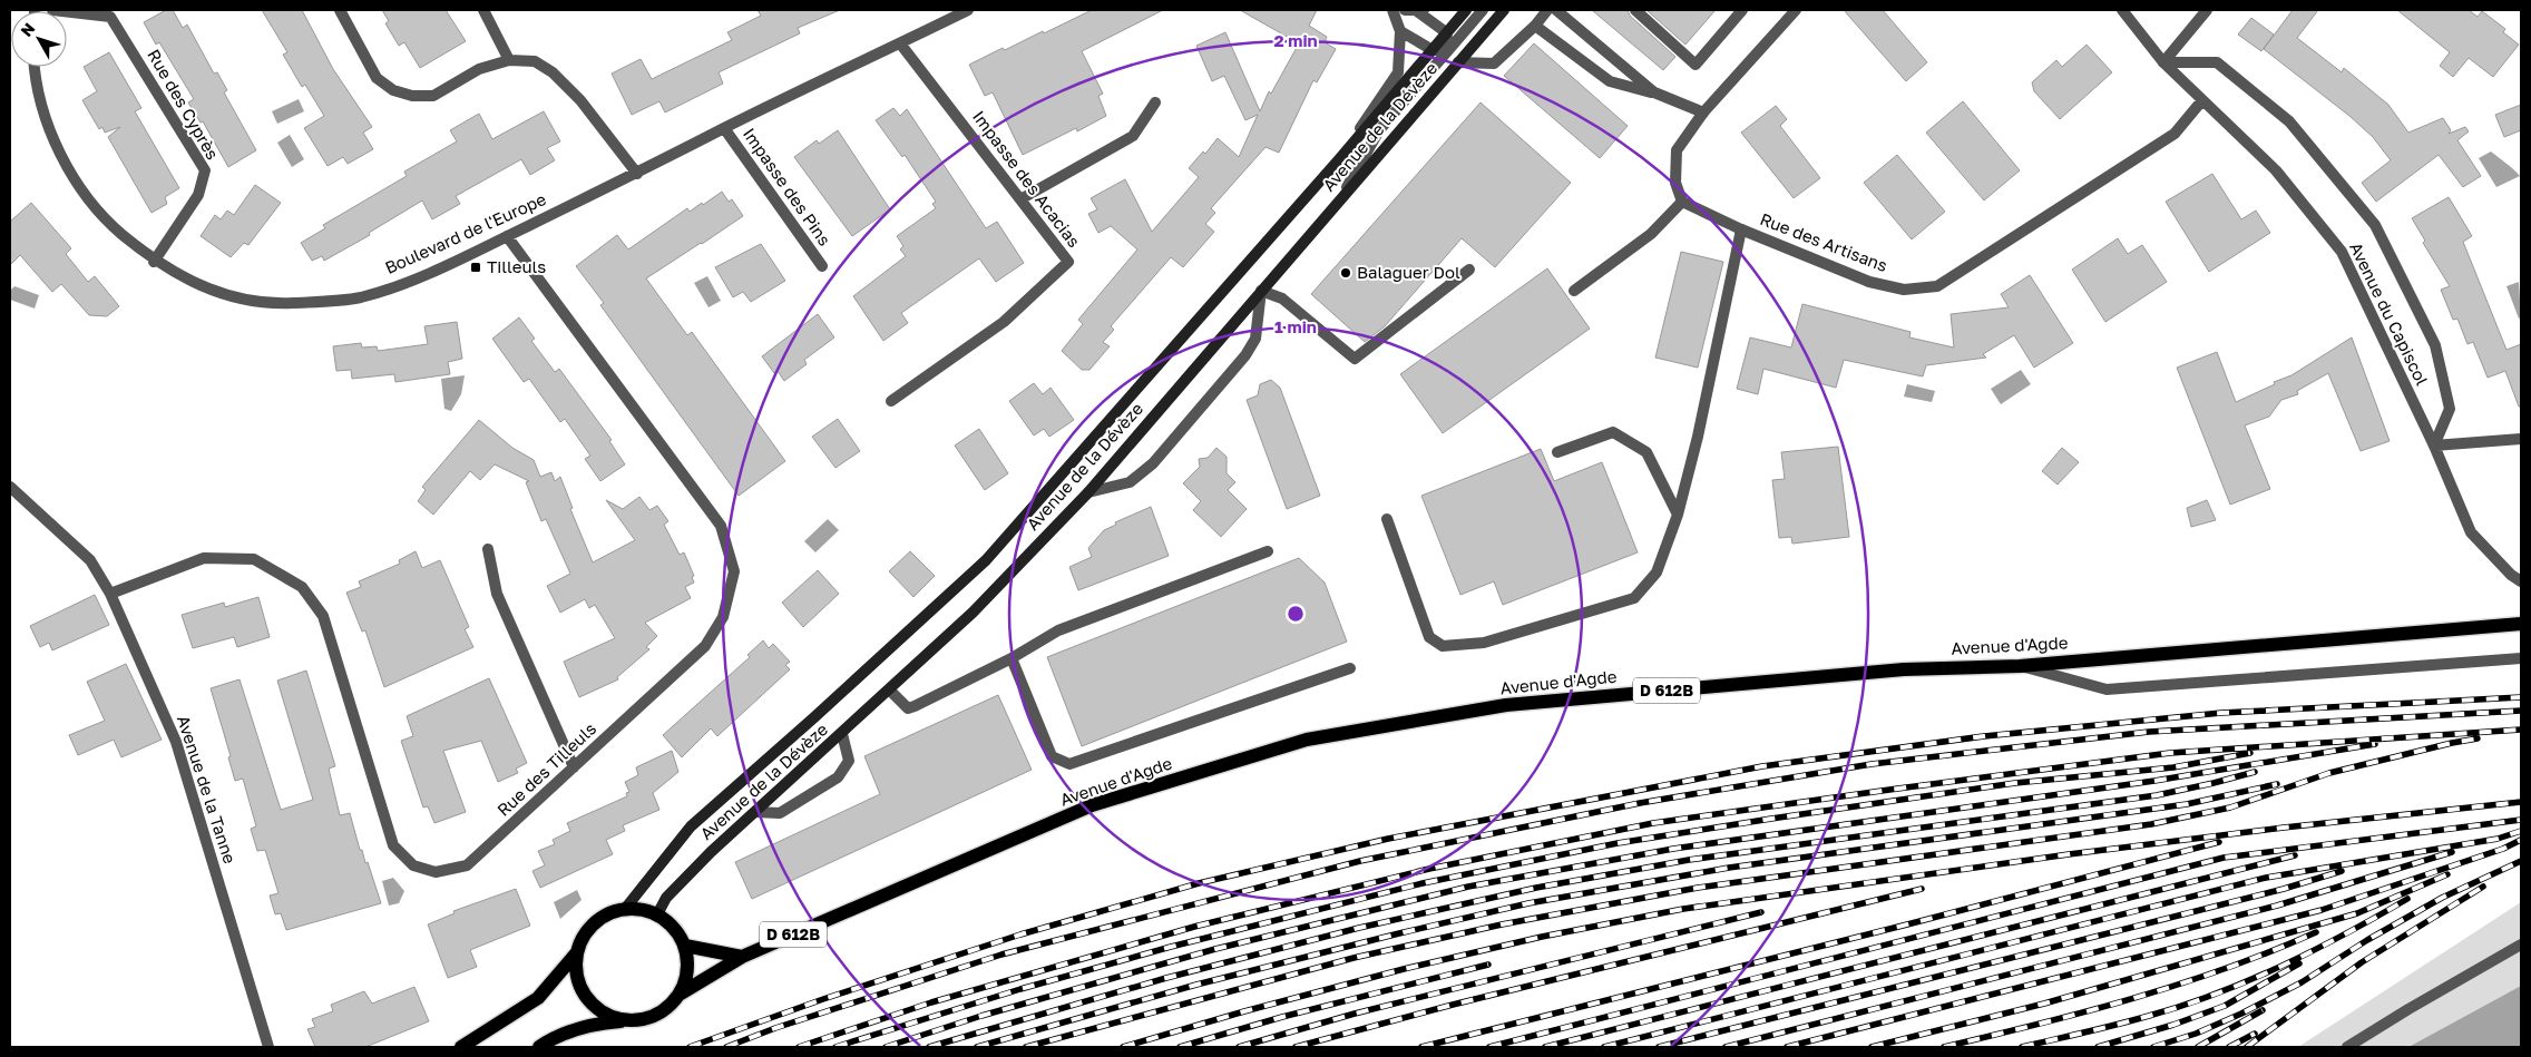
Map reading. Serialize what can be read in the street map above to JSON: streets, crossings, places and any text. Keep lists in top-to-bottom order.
{
  "streets": {
    "main road": ["Avenue de la Dévèze", "Avenue d'Agde", "D 612B"],
    "street": [
      "Rue des Cyprès",
      "Impasse des Acacias",
      "Impasse des Pins",
      "Boulevard de l'Europe",
      "Rue des Artisans",
      "Avenue du Capiscol",
      "Rue des Tilleuls",
      "Avenue de la Tanne"
    ]
  },
  "crossings": [
    ["Rue des Cyprès", "Boulevard de l'Europe"],
    ["Avenue de la Dévèze", "Avenue d'Agde"],
    ["Avenue de la Dévèze", "D 612B"],
    ["Impasse des Acacias", "Boulevard de l'Europe"],
    ["Impasse des Pins", "Boulevard de l'Europe"],
    ["Boulevard de l'Europe", "Rue des Tilleuls"],
    ["Rue des Artisans", "Avenue du Capiscol"],
    ["Avenue d'Agde", "D 612B"],
    ["Rue des Tilleuls", "Avenue de la Tanne"]
  ],
  "places": {
    "transit": ["Tilleuls"],
    "other": ["Balaguer Dol"]
  },
  "north": "top left",
  "rings": ["2 min", "1 min"]
}
